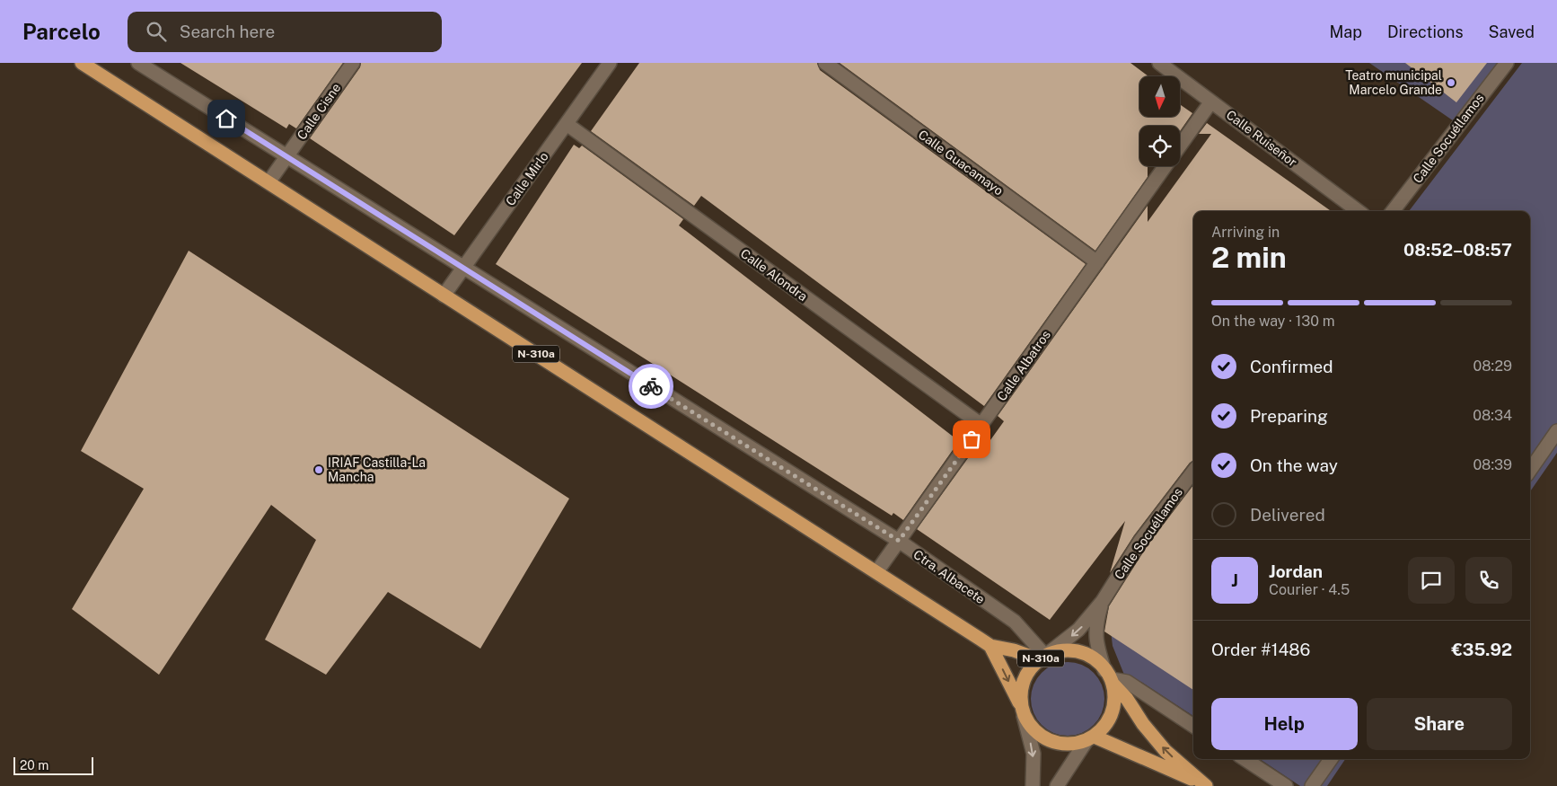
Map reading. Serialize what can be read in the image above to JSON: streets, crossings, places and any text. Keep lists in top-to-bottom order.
{
  "streets": {
    "highway": ["N-310a"],
    "street": [
      "Calle Cisne",
      "Calle Ruiseñor",
      "Calle Socuéllamos",
      "Calle Guacamayo",
      "Calle Mirlo",
      "Calle Alondra",
      "Calle Albatros",
      "Ctra. Albacete"
    ]
  },
  "crossings": [
    ["Calle Cisne", "N-310a"],
    ["Calle Cisne", "Ctra. Albacete"],
    ["Calle Ruiseñor", "Calle Albatros"],
    ["Calle Socuéllamos", "N-310a"],
    ["Calle Socuéllamos", "Ctra. Albacete"],
    ["Calle Guacamayo", "Calle Albatros"],
    ["Calle Mirlo", "Calle Alondra"],
    ["Calle Mirlo", "N-310a"],
    ["Calle Mirlo", "Ctra. Albacete"],
    ["Calle Alondra", "Calle Albatros"],
    ["N-310a", "Calle Albatros"],
    ["N-310a", "Ctra. Albacete"],
    ["Calle Albatros", "Ctra. Albacete"]
  ],
  "places": ["Teatro municipal Marcelo Grande", "IRIAF Castilla-La Mancha"],
  "scale_bar": "20 m",
  "north": "bottom",
  "page": {
    "header": "Parcelo",
    "search": "Search here",
    "nav": ["Map", "Directions", "Saved"],
    "heading": ["2 min", "Arriving in", "08:52–08:57"],
    "panel": [
      "Jordan",
      "Courier · 4.5",
      "Order #1486",
      "€35.92"
    ],
    "bar": "On the way · 130 m",
    "list": [
      ["Confirmed", "08:29"],
      ["Preparing", "08:34"],
      ["On the way", "08:39"],
      "Delivered"
    ],
    "round": "J",
    "buttons": ["Help", "Share"],
    "scale": "20 m"
  }
}
